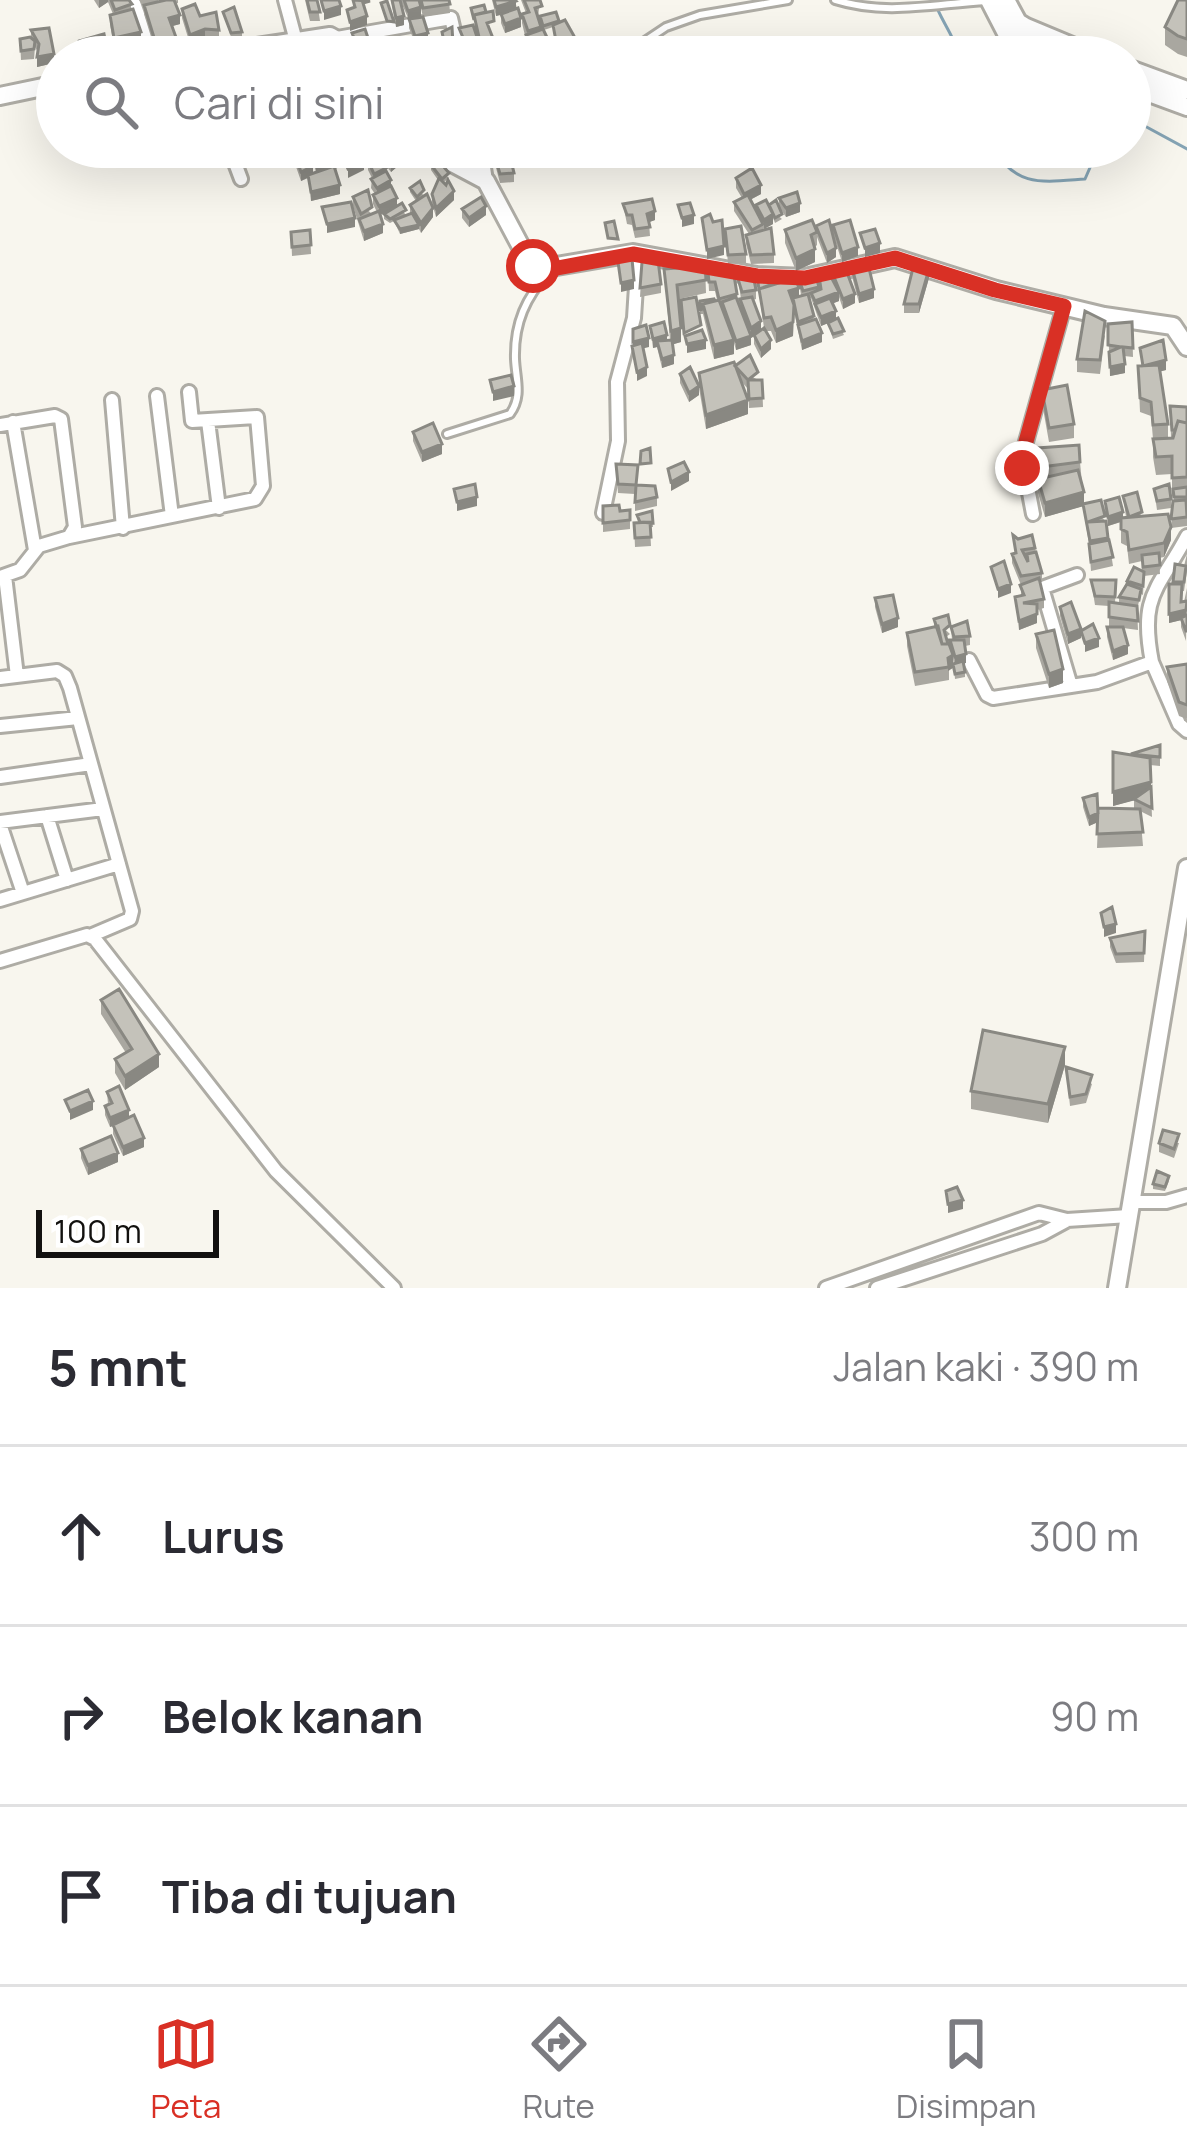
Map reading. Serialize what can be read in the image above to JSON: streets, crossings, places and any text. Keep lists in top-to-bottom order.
{
  "scale_bar": "100 m",
  "page": {
    "search": "Cari di sini",
    "scale": "100 m",
    "heading": ["5 mnt", "Jalan kaki · 390 m"],
    "list": [
      ["Lurus", "300 m"],
      ["Belok kanan", "90 m"],
      "Tiba di tujuan"
    ],
    "nav": ["Peta", "Rute", "Disimpan"]
  }
}
